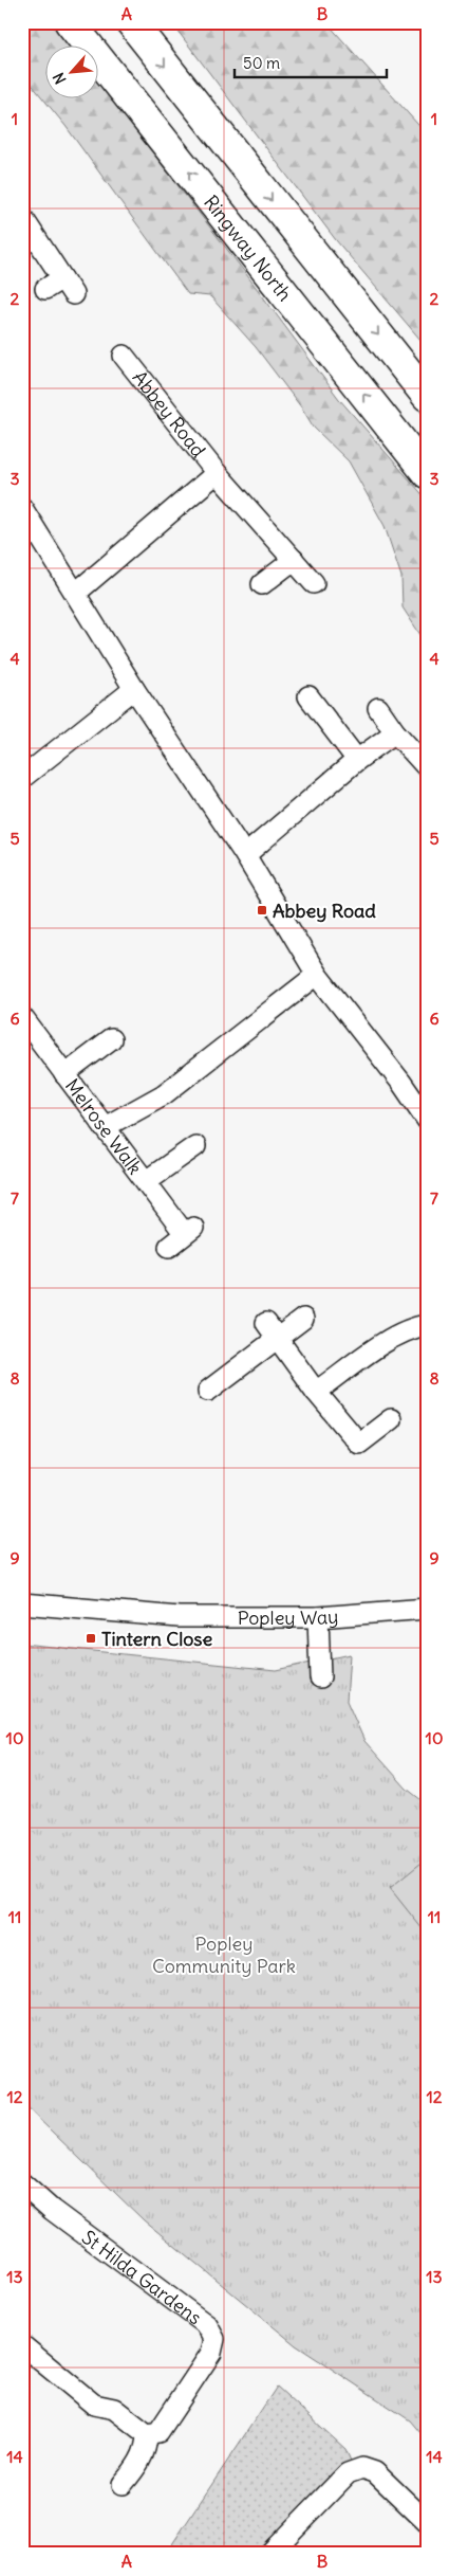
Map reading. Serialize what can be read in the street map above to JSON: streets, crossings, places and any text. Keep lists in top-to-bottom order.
{
  "streets": {
    "highway": ["Ringway North"],
    "street": [
      "Abbey Road",
      "Melrose Walk",
      "Popley Way",
      "St Hilda Gardens"
    ]
  },
  "parks": ["Popley Community Park"],
  "places": {
    "transit": ["Abbey Road", "Tintern Close"]
  },
  "scale_bar": "50 m",
  "north": "bottom left",
  "grid": {
    "columns": ["A", "B"],
    "rows": [
      "1",
      "2",
      "3",
      "4",
      "5",
      "6",
      "7",
      "8",
      "9",
      "10",
      "11",
      "12",
      "13",
      "14"
    ]
  }
}
